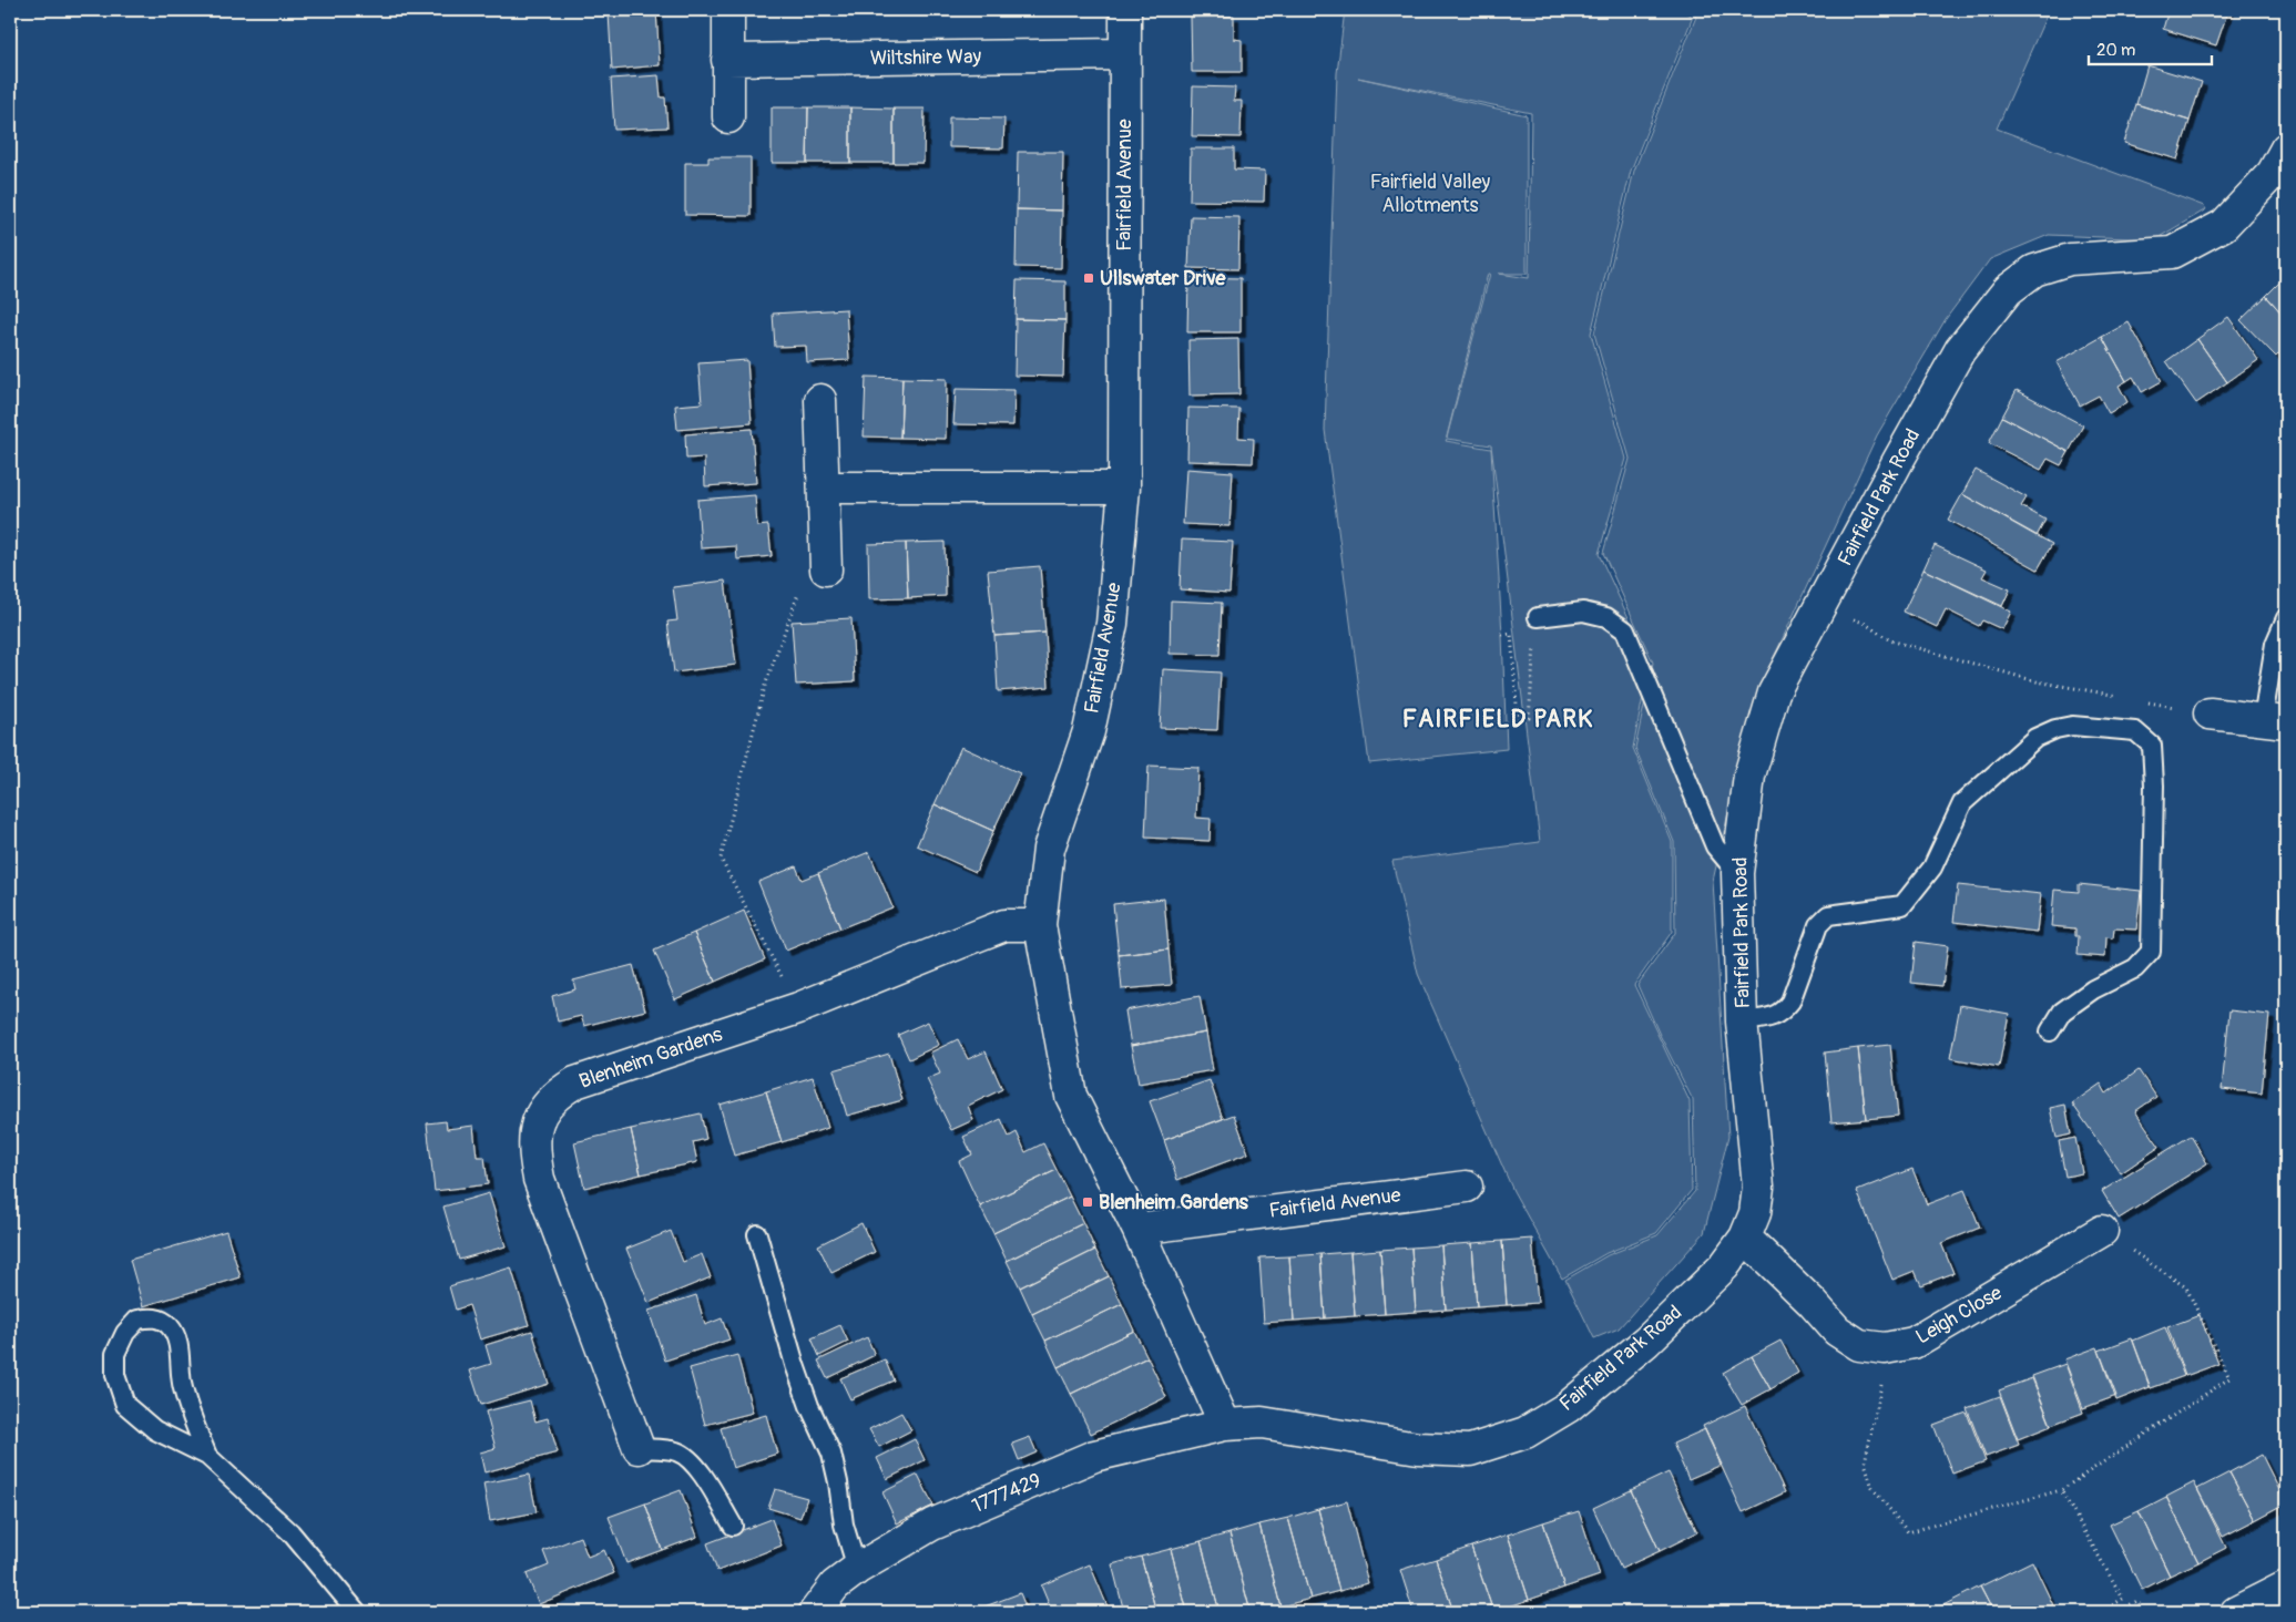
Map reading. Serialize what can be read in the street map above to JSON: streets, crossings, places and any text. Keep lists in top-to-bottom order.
{
  "streets": {
    "street": [
      "Wiltshire Way",
      "Fairfield Avenue",
      "Fairfield Park Road",
      "Blenheim Gardens",
      "Leigh Close",
      "1777429"
    ]
  },
  "crossings": [
    ["Wiltshire Way", "Fairfield Avenue"],
    ["Fairfield Avenue", "Fairfield Park Road"],
    ["Fairfield Avenue", "Blenheim Gardens"],
    ["Fairfield Avenue", "1777429"],
    ["Fairfield Park Road", "Leigh Close"],
    ["Fairfield Park Road", "1777429"]
  ],
  "districts": ["FAIRFIELD PARK"],
  "parks": ["Fairfield Valley Allotments"],
  "places": {
    "transit": ["Ullswater Drive", "Blenheim Gardens"]
  },
  "scale_bar": "20 m"
}
